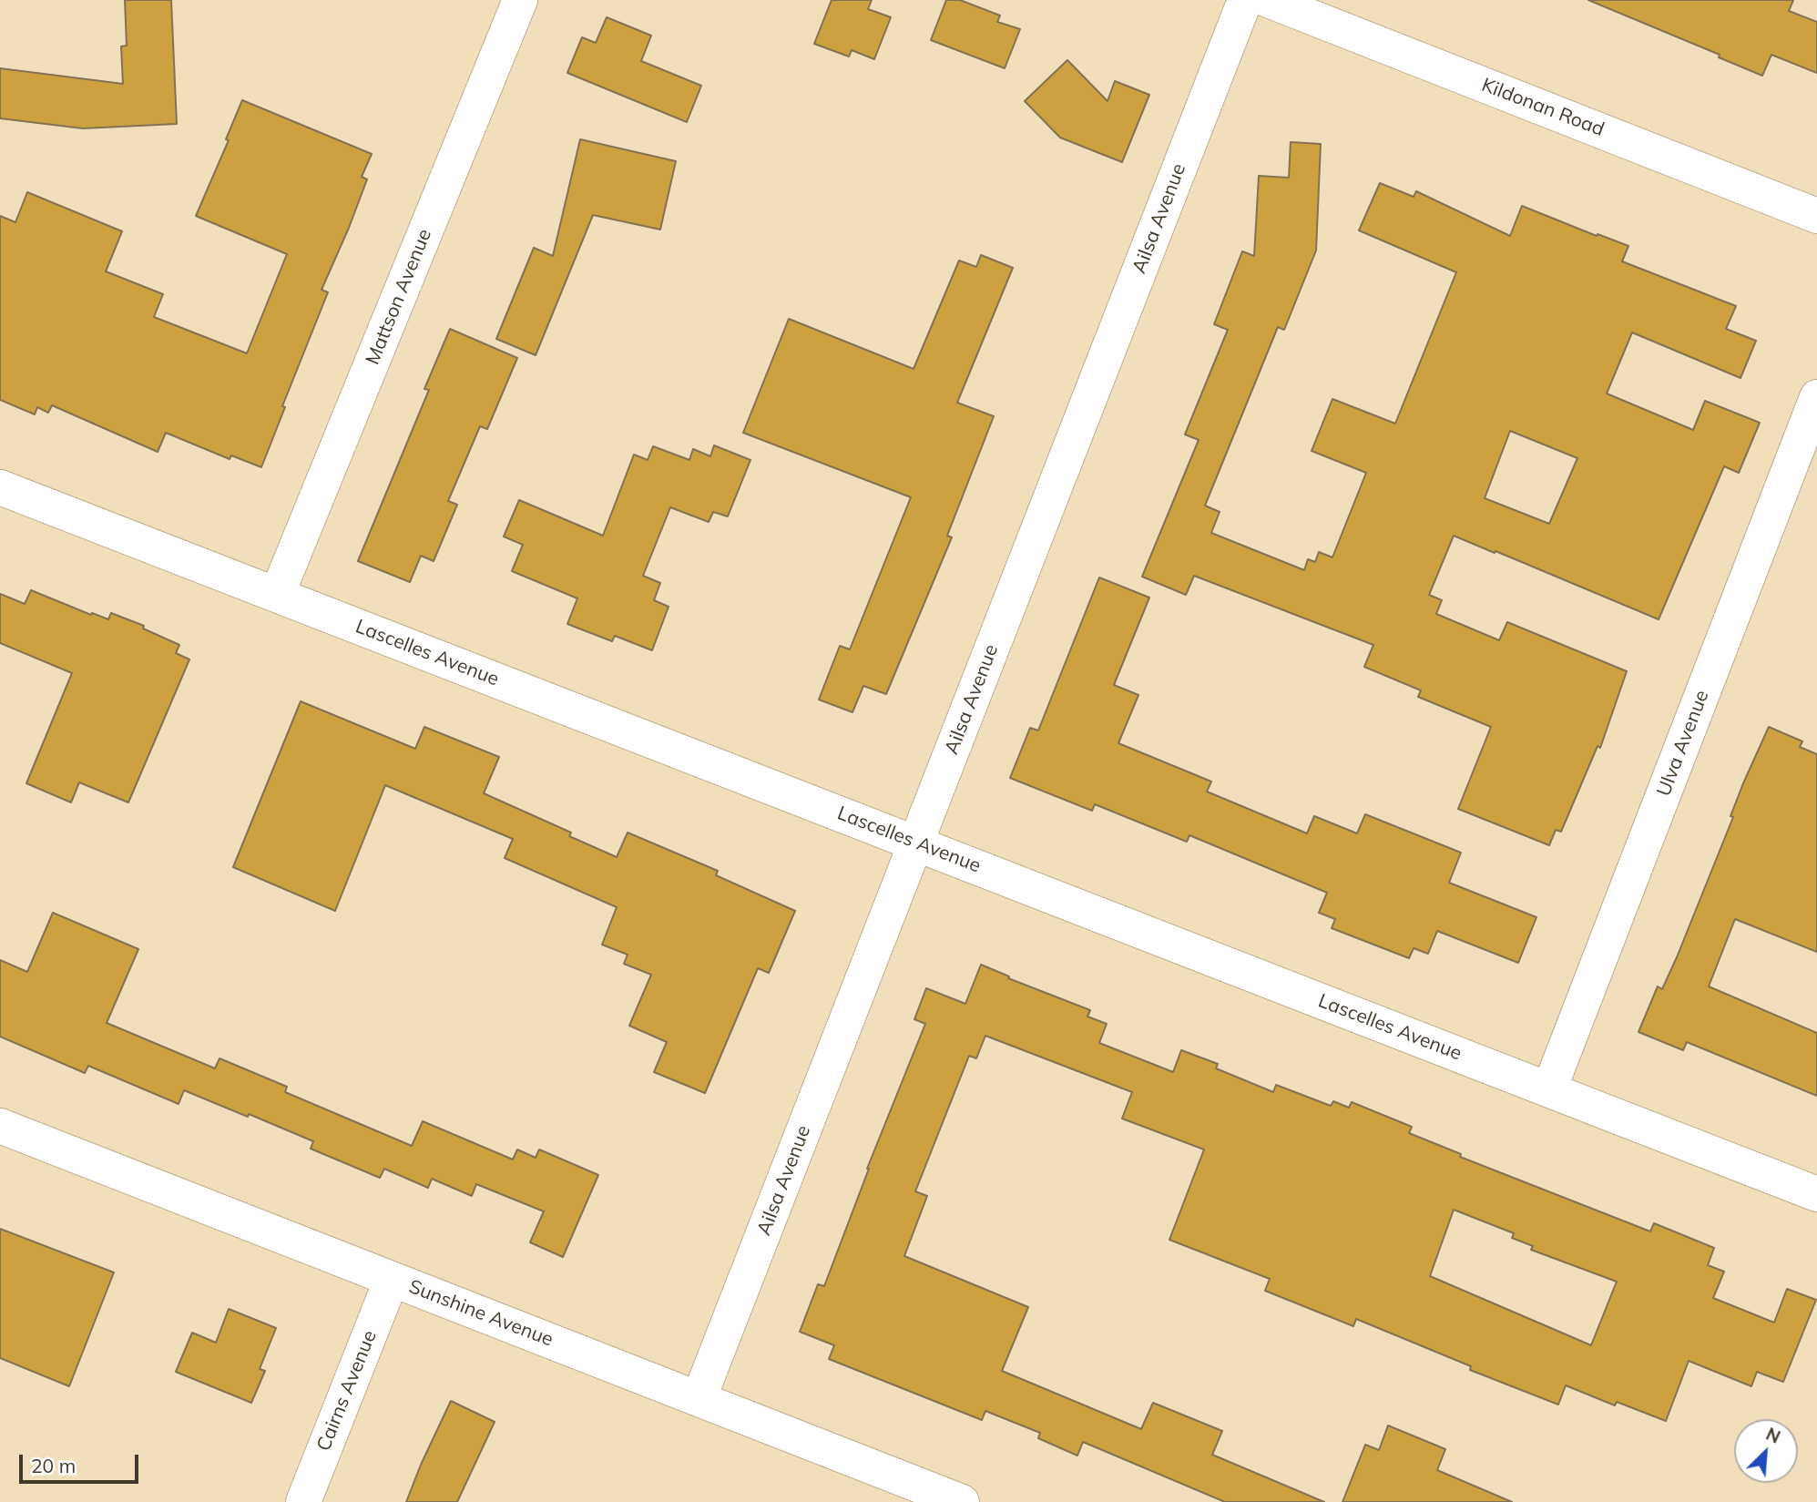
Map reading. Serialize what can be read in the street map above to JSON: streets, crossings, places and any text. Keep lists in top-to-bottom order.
{
  "streets": {
    "street": [
      "Kildonan Road",
      "Ailsa Avenue",
      "Mattson Avenue",
      "Lascelles Avenue",
      "Ulva Avenue",
      "Sunshine Avenue",
      "Cairns Avenue"
    ]
  },
  "crossings": [
    ["Ailsa Avenue", "Lascelles Avenue"],
    ["Ailsa Avenue", "Sunshine Avenue"],
    ["Mattson Avenue", "Lascelles Avenue"],
    ["Lascelles Avenue", "Ulva Avenue"],
    ["Sunshine Avenue", "Cairns Avenue"]
  ],
  "scale_bar": "20 m",
  "north": "top right"
}
